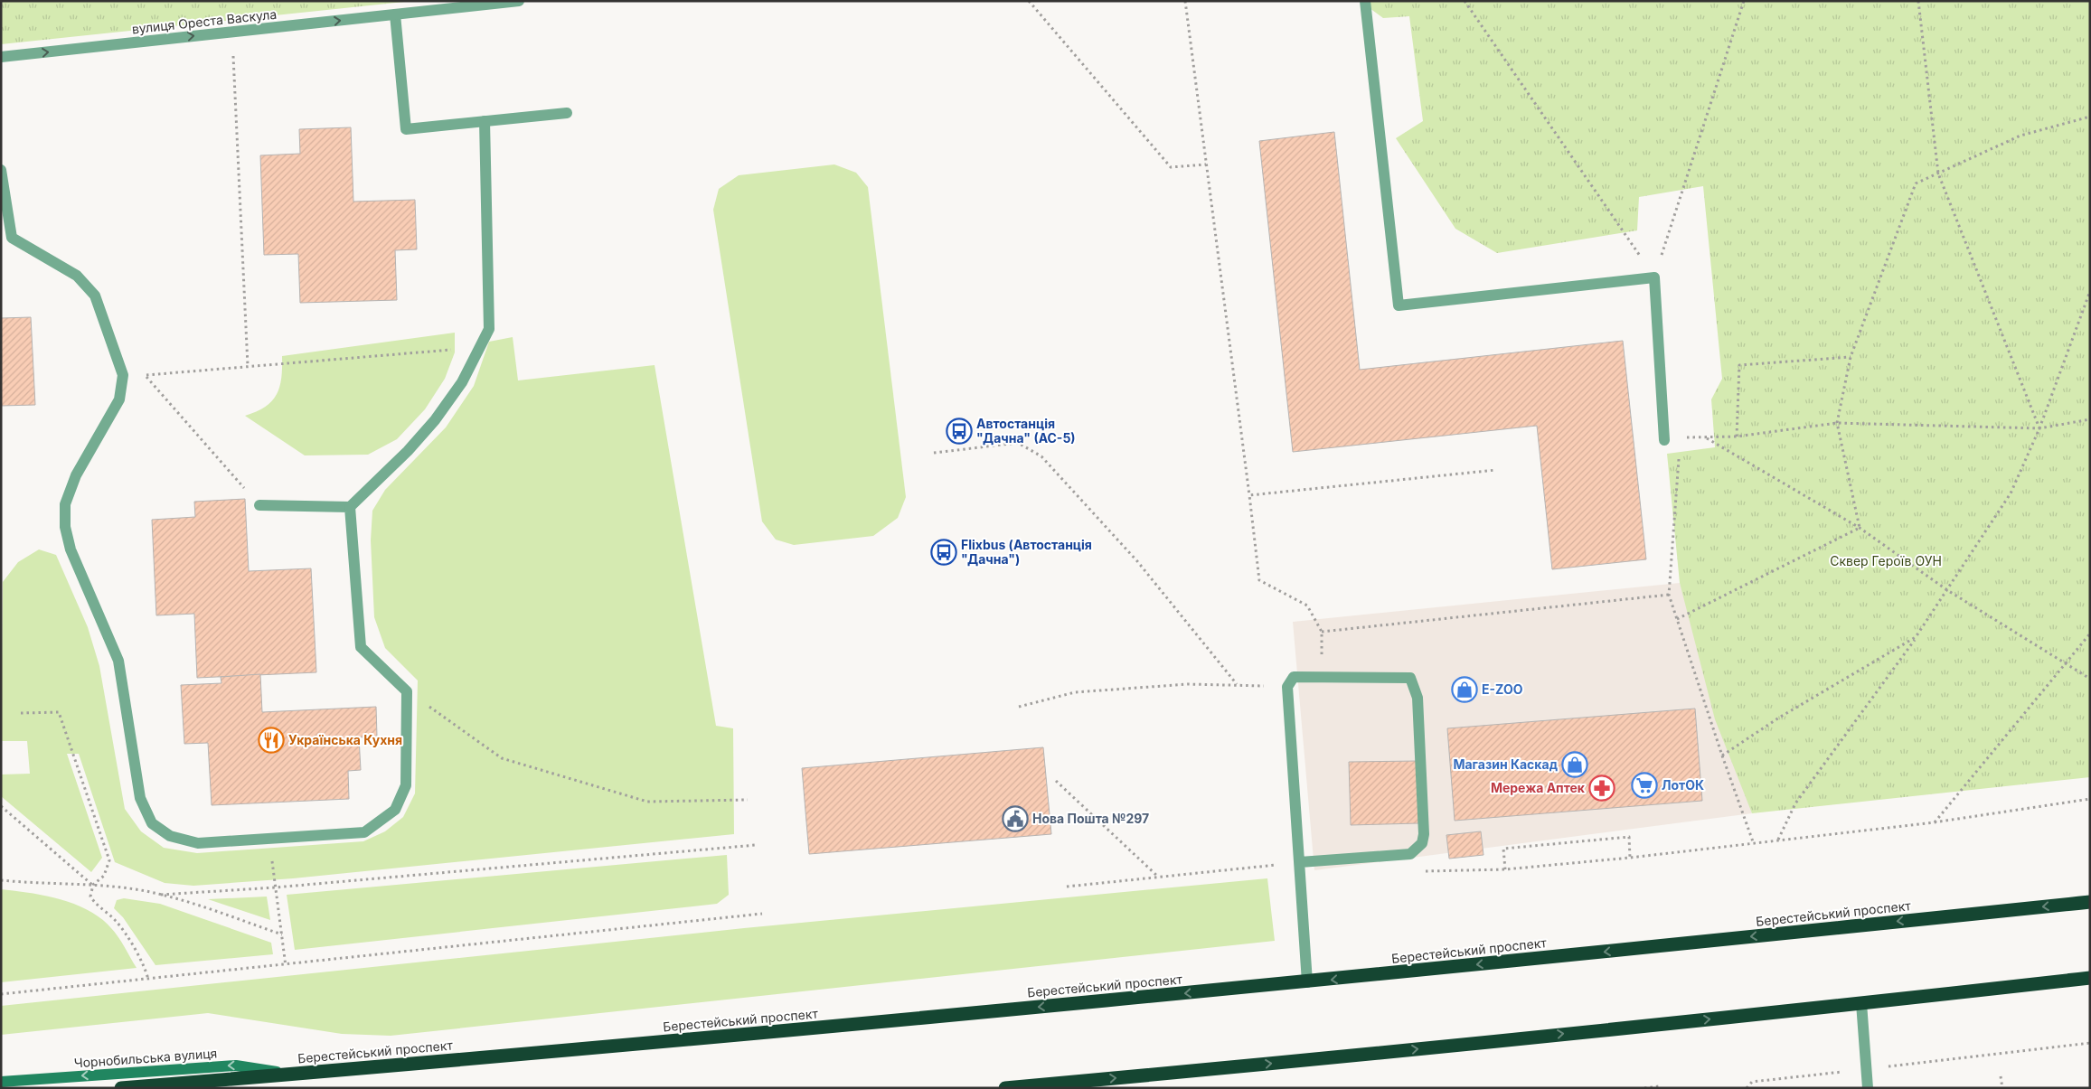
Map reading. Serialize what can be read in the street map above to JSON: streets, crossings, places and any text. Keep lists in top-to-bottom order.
{
  "streets": {
    "highway": ["Берестейський проспект"],
    "main road": ["Чорнобильська вулиця"],
    "street": ["вулиця Ореста Васкула"]
  },
  "crossings": [
    ["Берестейський проспект", "Чорнобильська вулиця"]
  ],
  "one_way": ["вулиця Ореста Васкула", "Чорнобильська вулиця"],
  "parks": ["Сквер Героїв ОУН"],
  "places": {
    "bus stop": ["Автостанція \"Дачна\" (АС-5)", "Flixbus (Автостанція \"Дачна\")"],
    "shop": ["E-ZOO", "Магазин Каскад"],
    "restaurant": ["Українська Кухня"],
    "supermarket": ["ЛотОК"],
    "pharmacy": ["Мережа Аптек"],
    "public building": ["Нова Пошта №297"]
  }
}
